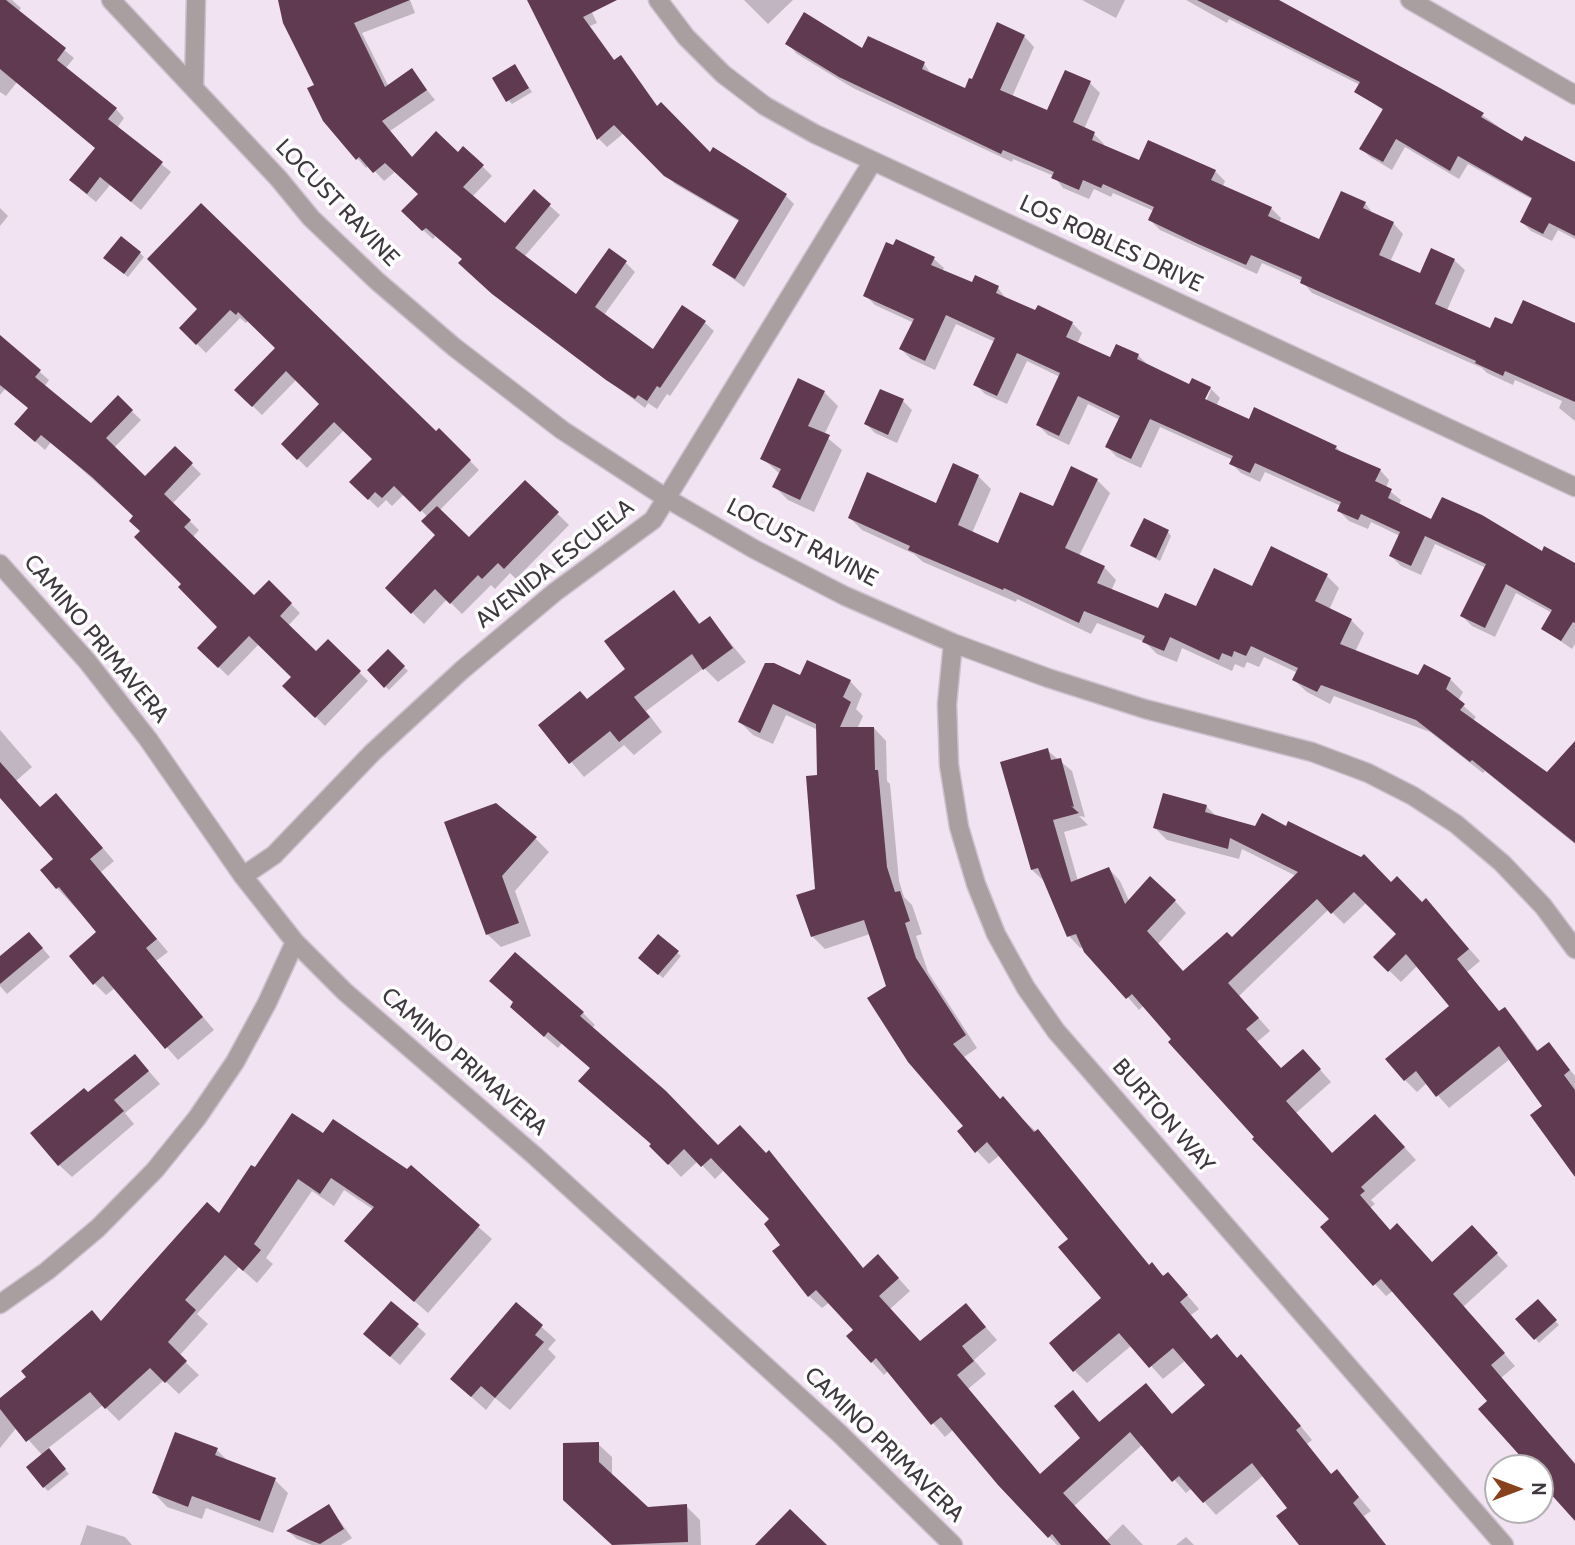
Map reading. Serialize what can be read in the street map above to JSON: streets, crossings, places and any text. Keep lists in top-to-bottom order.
{
  "streets": {
    "street": [
      "LOCUST RAVINE",
      "LOS ROBLES DRIVE",
      "AVENIDA ESCUELA",
      "CAMINO PRIMAVERA",
      "BURTON WAY"
    ]
  },
  "crossings": [
    ["LOCUST RAVINE", "AVENIDA ESCUELA"],
    ["LOCUST RAVINE", "BURTON WAY"],
    ["LOS ROBLES DRIVE", "AVENIDA ESCUELA"],
    ["AVENIDA ESCUELA", "CAMINO PRIMAVERA"]
  ],
  "north": "right"
}
